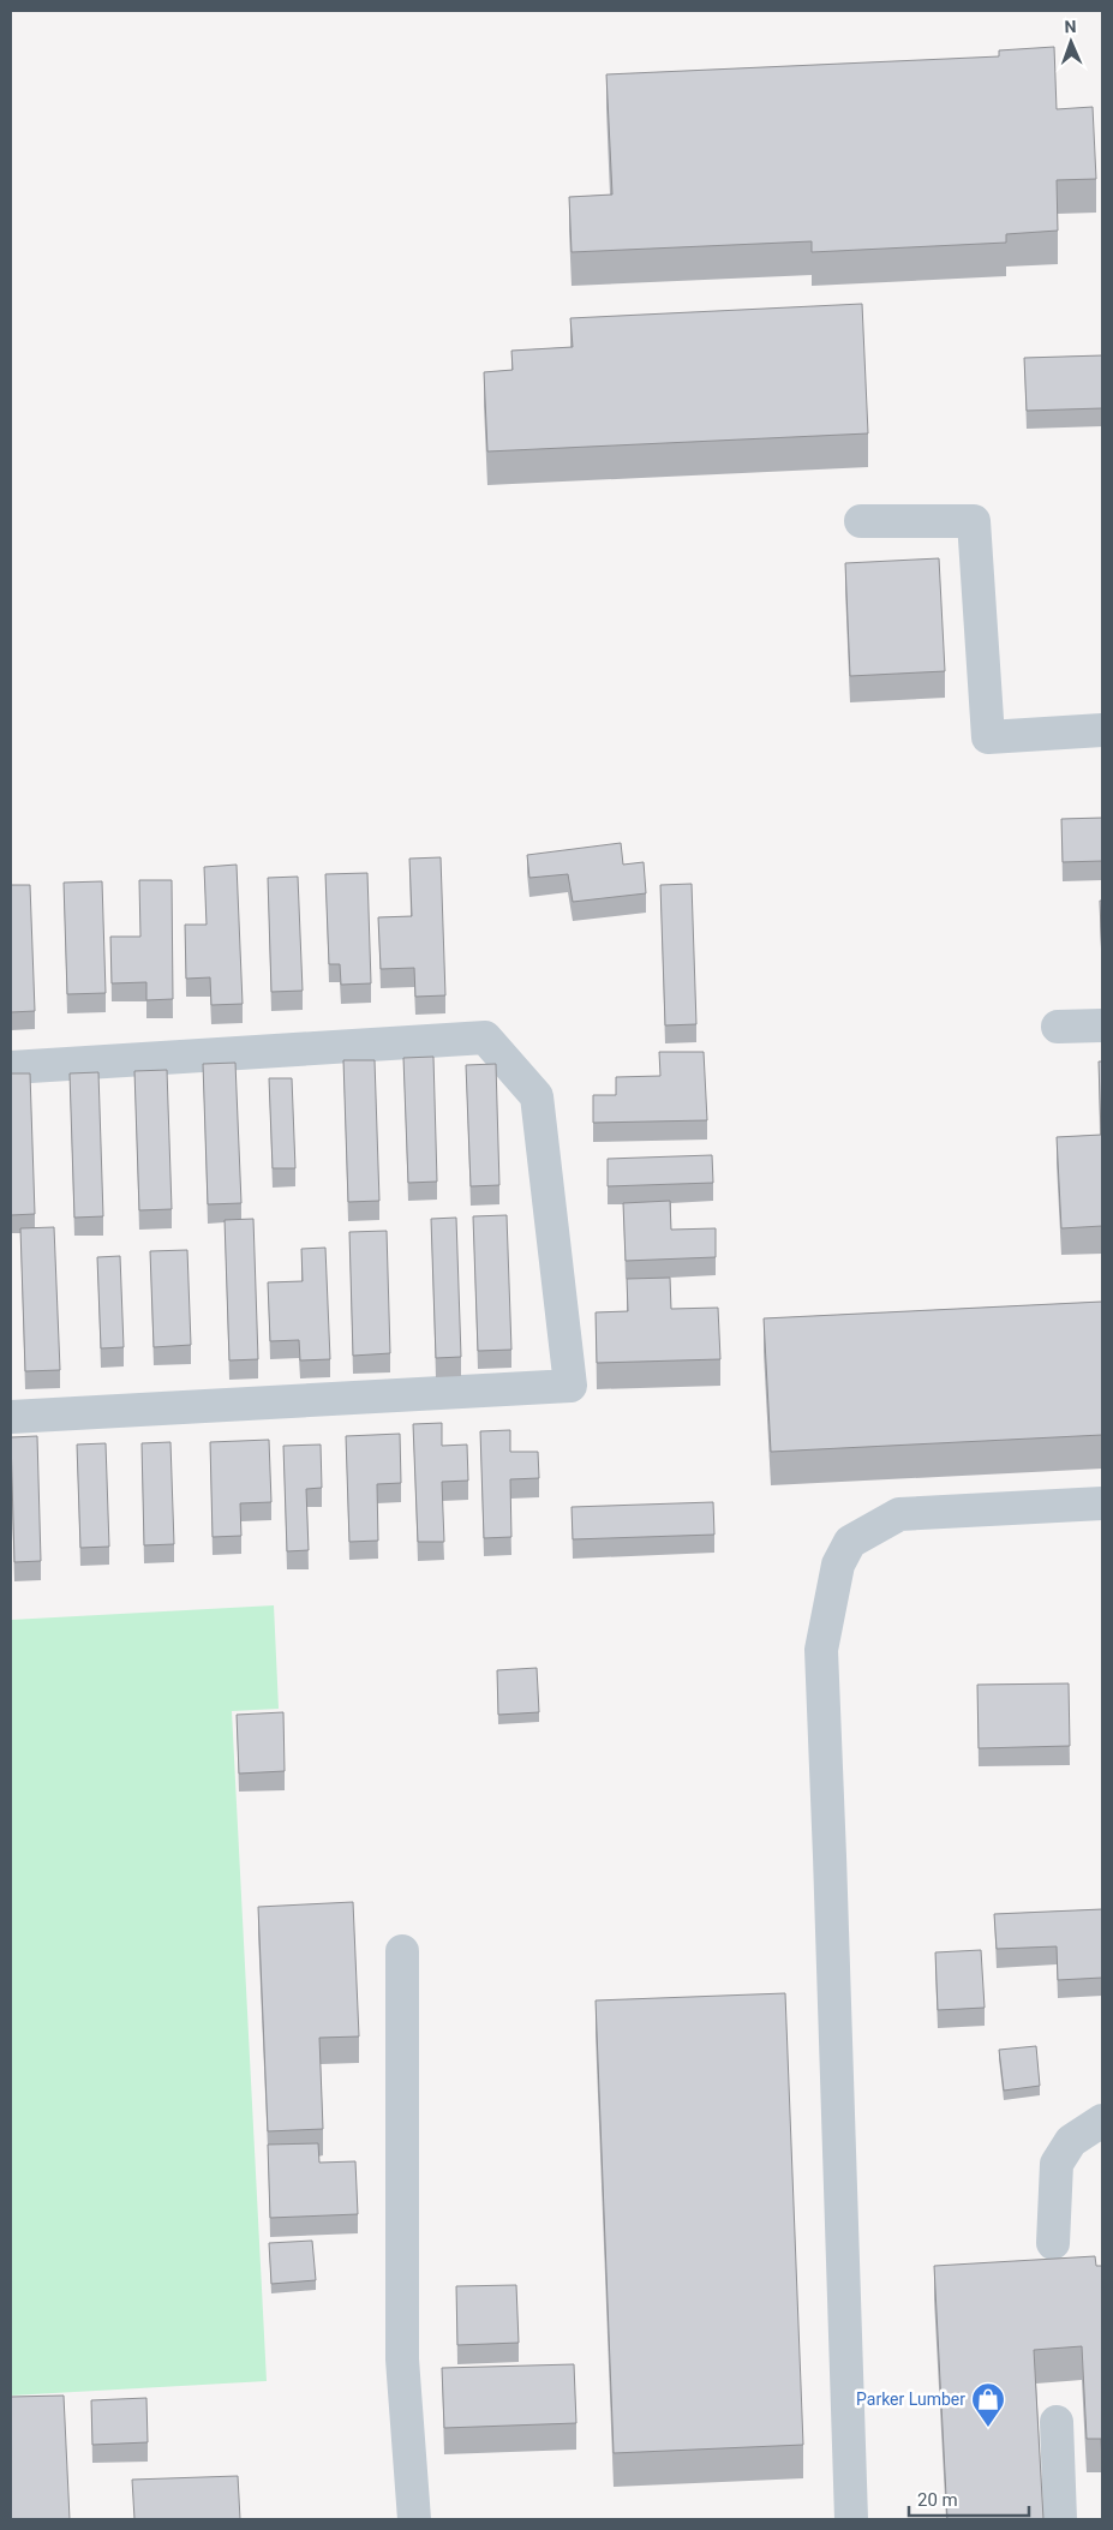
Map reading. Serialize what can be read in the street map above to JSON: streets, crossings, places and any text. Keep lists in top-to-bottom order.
{
  "places": {
    "shop": ["Parker Lumber"]
  },
  "scale_bar": "20 m",
  "north": "top"
}
